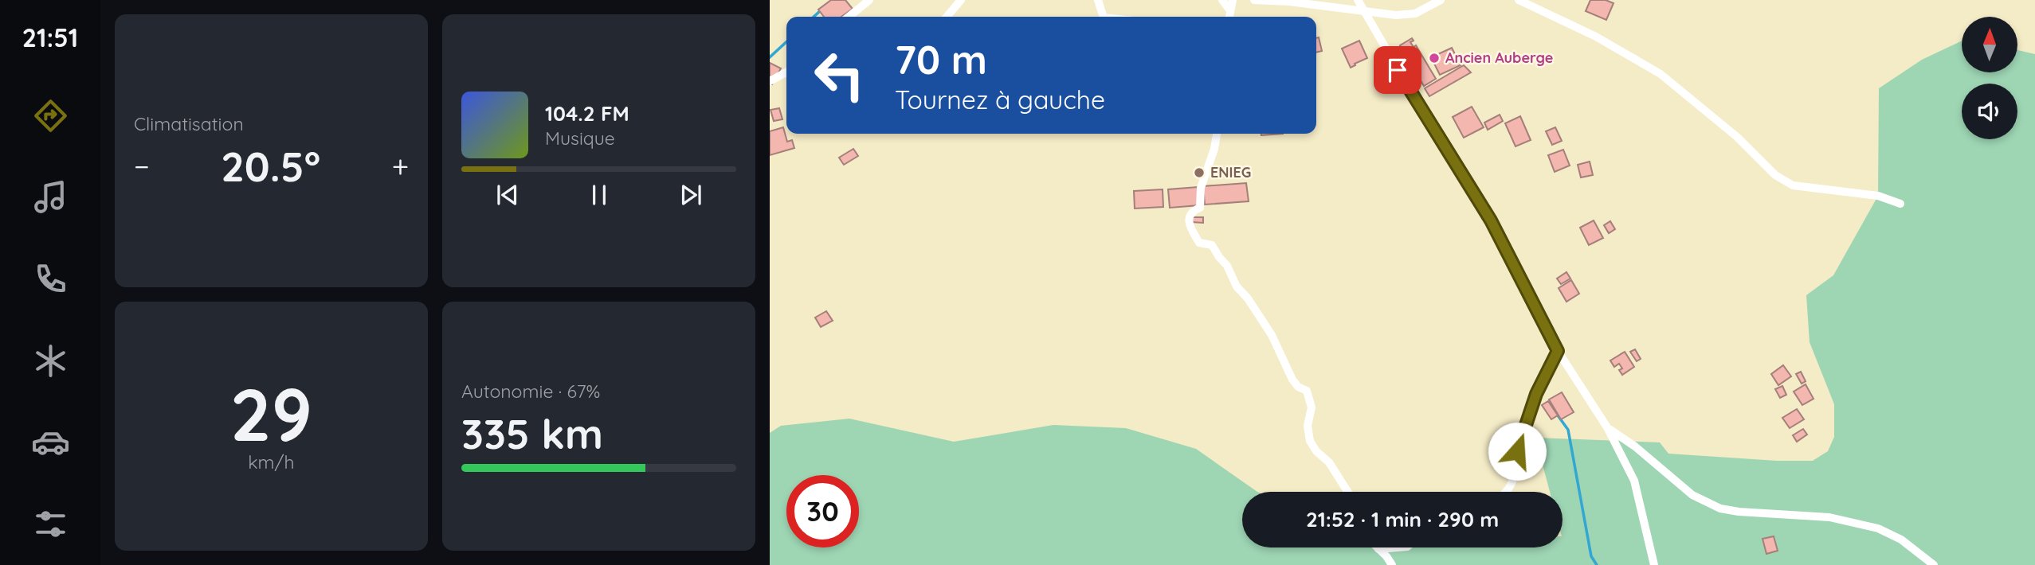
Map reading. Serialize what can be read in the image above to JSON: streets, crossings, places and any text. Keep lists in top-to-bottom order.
{
  "places": ["Ancien Auberge", "ENIEG"],
  "north": "top",
  "page": {
    "tabs": "21:51",
    "tile": [
      "Climatisation",
      ["29", "km/h"],
      ["Autonomie · 67%", "335 km"]
    ],
    "turn": ["70 m", "Tournez à gauche"],
    "song": ["104.2 FM", "Musique"],
    "heat": ["−", "20.5°", "+"],
    "limit": "30",
    "trip": "21:52 · 1 min · 290 m"
  }
}
